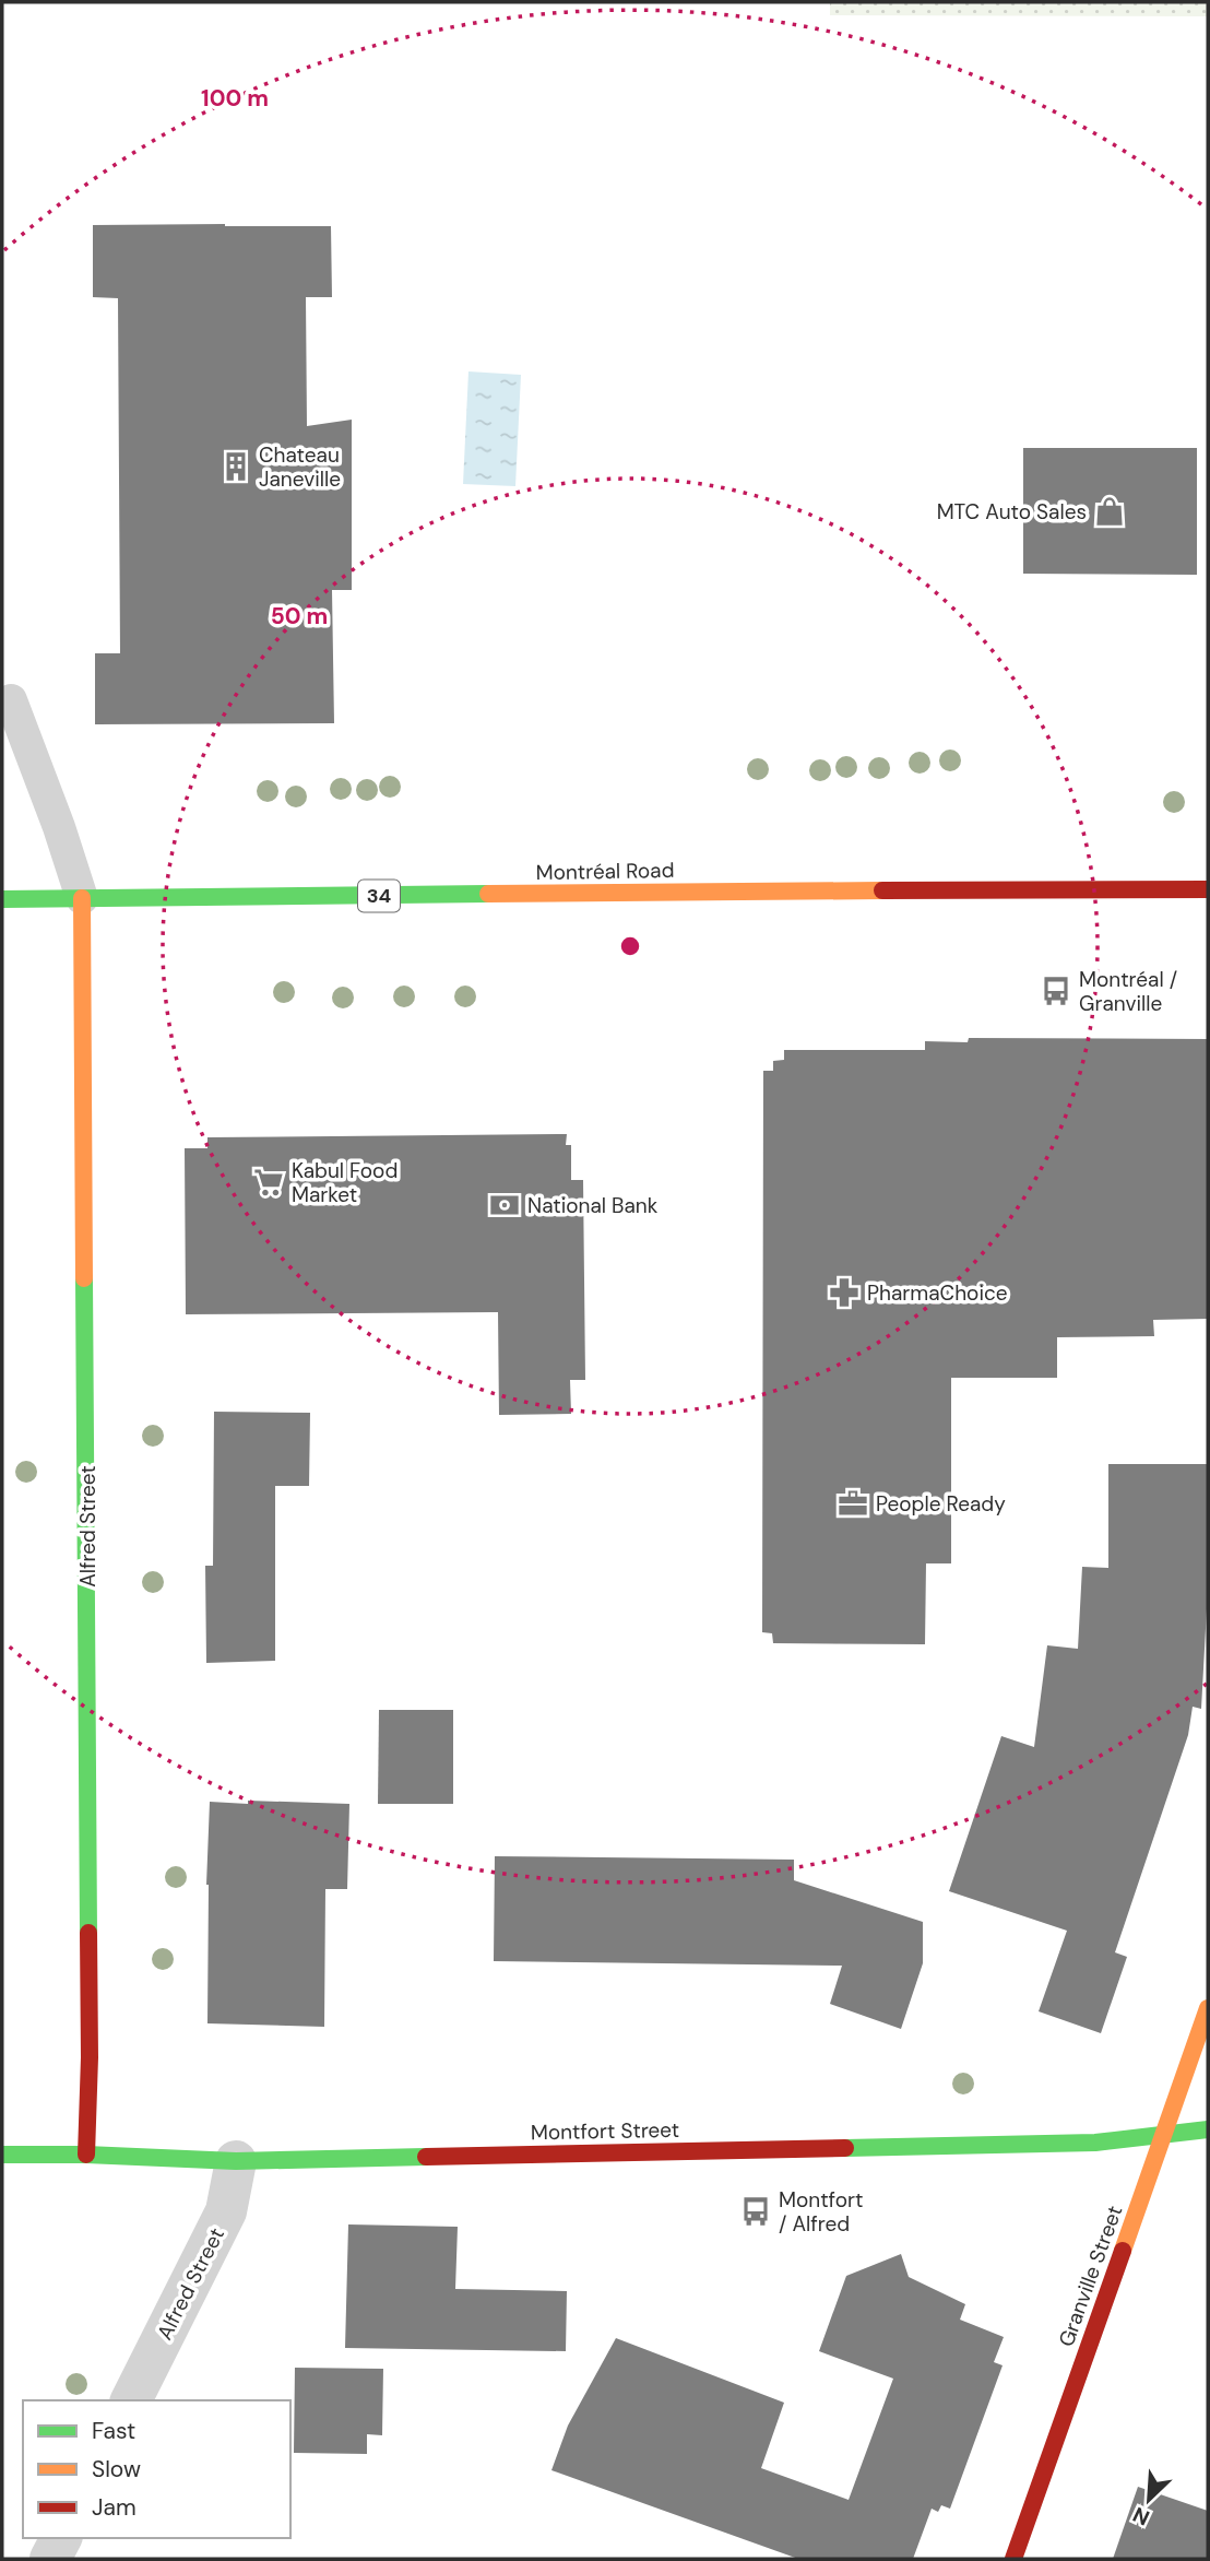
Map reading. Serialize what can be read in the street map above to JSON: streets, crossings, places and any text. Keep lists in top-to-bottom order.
{
  "streets": {
    "street": [
      "Montréal Road",
      "34",
      "Alfred Street",
      "Montfort Street",
      "Granville Street"
    ]
  },
  "crossings": [
    ["Montréal Road", "Alfred Street"],
    ["Alfred Street", "Montfort Street"],
    ["Montfort Street", "Granville Street"]
  ],
  "places": {
    "building": ["Chateau Janeville"],
    "shop": ["MTC Auto Sales"],
    "bus stop": ["Montréal / Granville", "Montfort / Alfred"],
    "supermarket": ["Kabul Food Market"],
    "bank": ["National Bank"],
    "pharmacy": ["PharmaChoice"],
    "office": ["People Ready"]
  },
  "legend": ["Fast", "Slow", "Jam"],
  "north": "bottom left",
  "rings": ["100 m", "50 m"]
}
